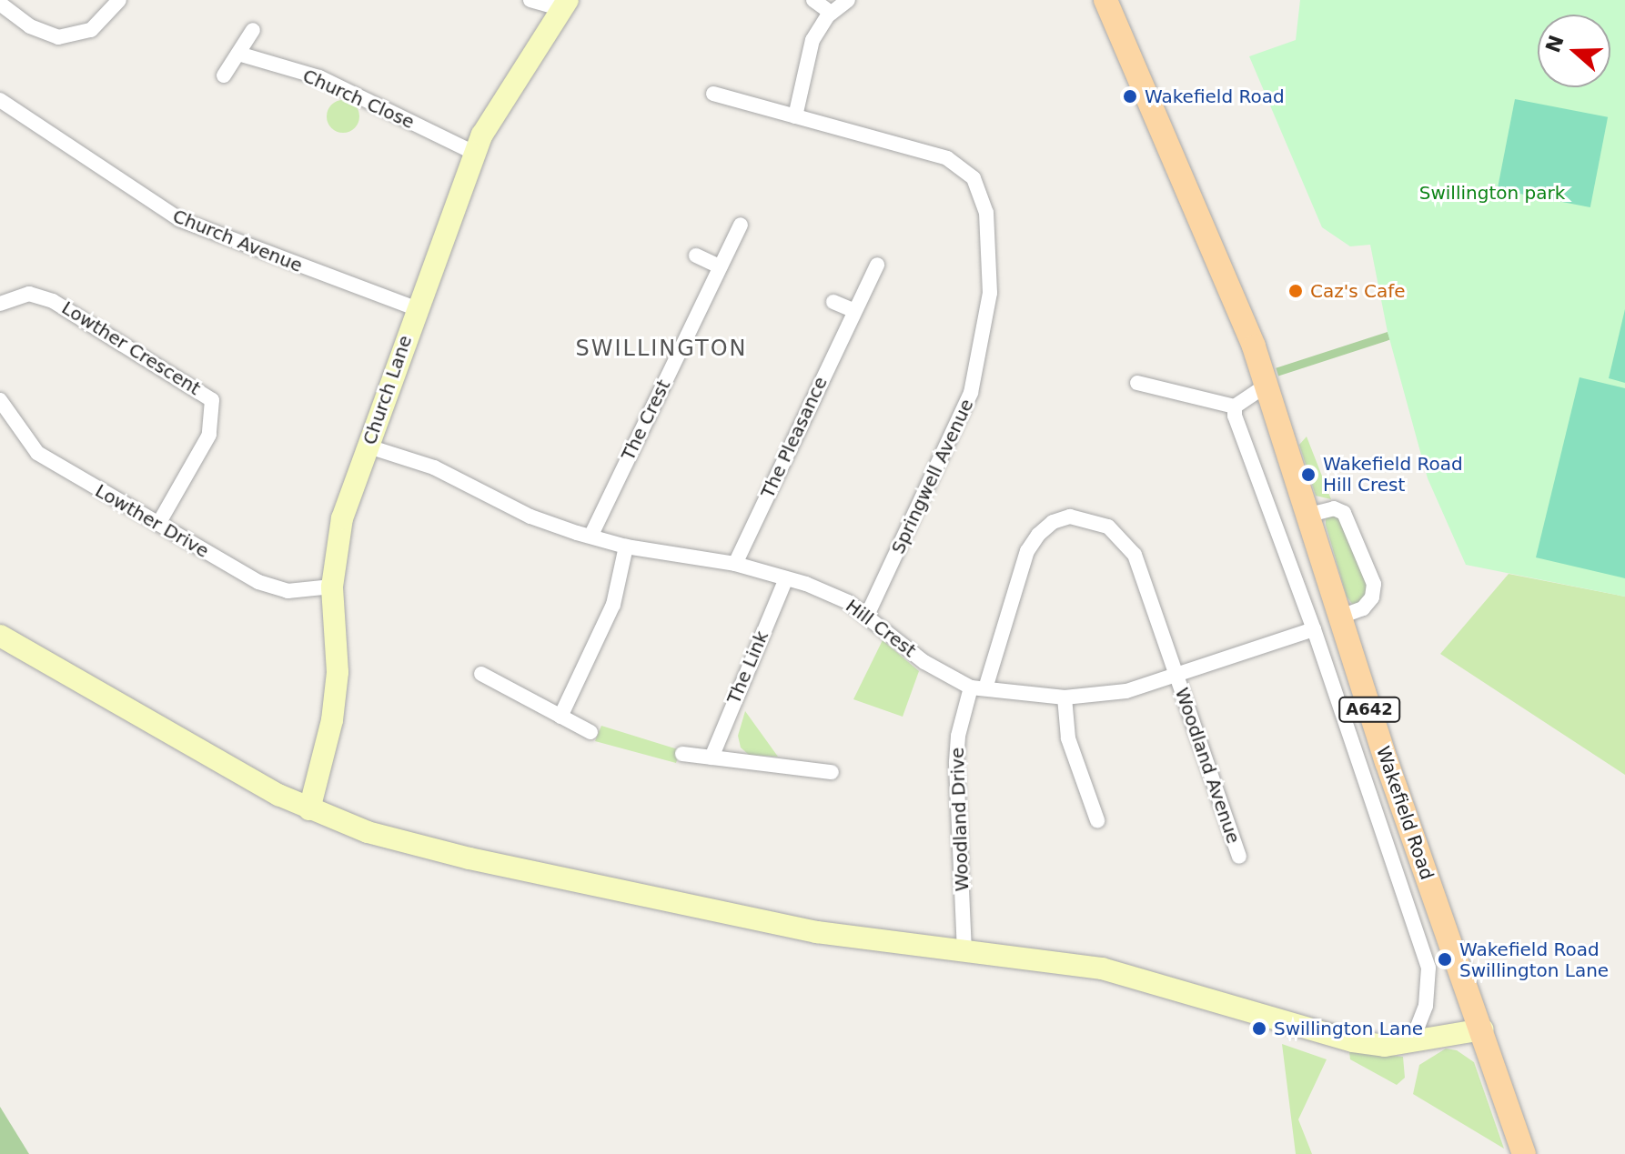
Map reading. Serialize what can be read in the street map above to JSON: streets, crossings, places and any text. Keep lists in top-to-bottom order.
{
  "streets": {
    "main road": ["A642", "Wakefield Road"],
    "street": [
      "Church Close",
      "Church Avenue",
      "Lowther Crescent",
      "Church Lane",
      "The Crest",
      "The Pleasance",
      "Springwell Avenue",
      "Lowther Drive",
      "Hill Crest",
      "The Link",
      "Woodland Avenue",
      "Woodland Drive"
    ]
  },
  "crossings": [
    ["Church Close", "Church Lane"],
    ["Church Avenue", "Church Lane"],
    ["Lowther Crescent", "Lowther Drive"],
    ["Church Lane", "Lowther Drive"],
    ["Church Lane", "Hill Crest"],
    ["The Crest", "Hill Crest"],
    ["The Pleasance", "Hill Crest"],
    ["Springwell Avenue", "Hill Crest"],
    ["Hill Crest", "The Link"],
    ["Hill Crest", "Woodland Avenue"],
    ["Hill Crest", "Wakefield Road"],
    ["Hill Crest", "Woodland Drive"],
    ["Woodland Avenue", "Woodland Drive"]
  ],
  "districts": ["SWILLINGTON"],
  "parks": ["Swillington park"],
  "places": [
    "Wakefield Road",
    "Caz's Cafe",
    "Wakefield Road Hill Crest",
    "Wakefield Road Swillington Lane",
    "Swillington Lane"
  ],
  "north": "left"
}
